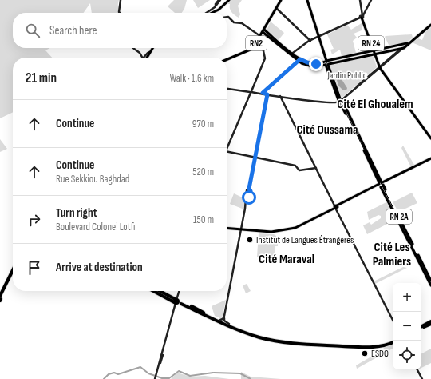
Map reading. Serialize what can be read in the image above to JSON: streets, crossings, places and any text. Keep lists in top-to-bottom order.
{
  "streets": {
    "main road": ["RN2", "RN 24", "RN 2A"]
  },
  "districts": [
    "Cité El Ghoualem",
    "Cité Oussama",
    "Cité Les Palmiers",
    "Cité Maraval"
  ],
  "parks": ["Jardin Public"],
  "places": ["Institut de Langues Étrangères", "ESDO"],
  "page": {
    "search": "Search here",
    "heading": ["21 min", "Walk · 1.6 km"],
    "list": [
      ["Continue", "970 m"],
      ["Continue", "Rue Sekkiou Baghdad", "520 m"],
      ["Turn right", "Boulevard Colonel Lotfi", "150 m"],
      "Arrive at destination"
    ],
    "map_buttons": ["+", "−"]
  }
}
